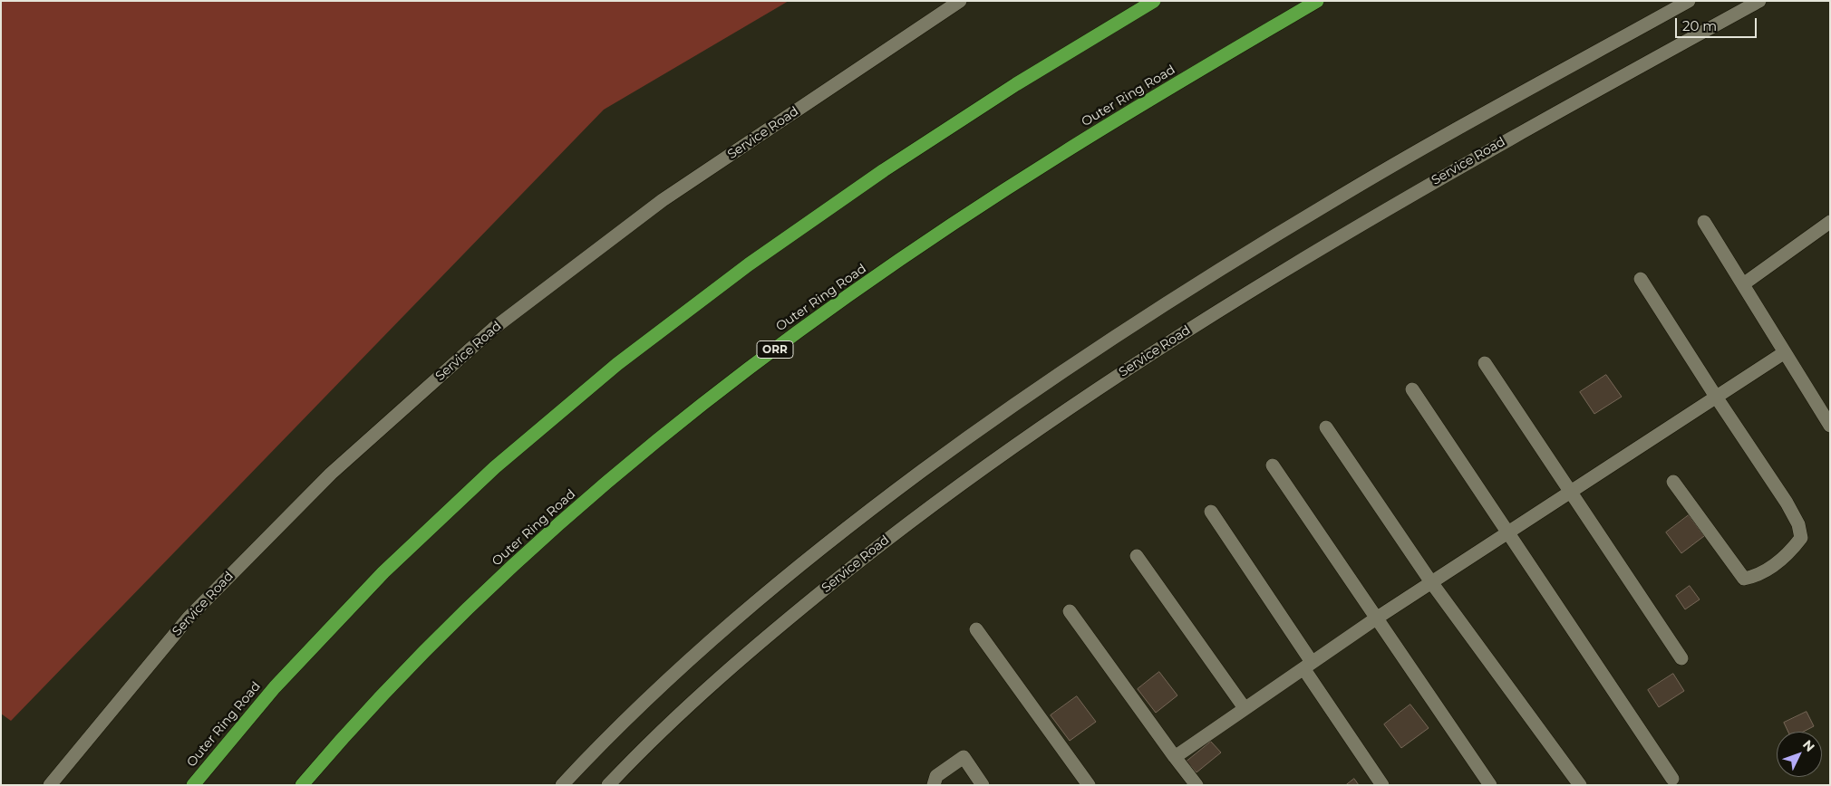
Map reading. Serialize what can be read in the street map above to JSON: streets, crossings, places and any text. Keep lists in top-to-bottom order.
{
  "streets": {
    "highway": ["Outer Ring Road", "ORR"],
    "street": ["Service Road"]
  },
  "scale_bar": "20 m",
  "north": "top right"
}
